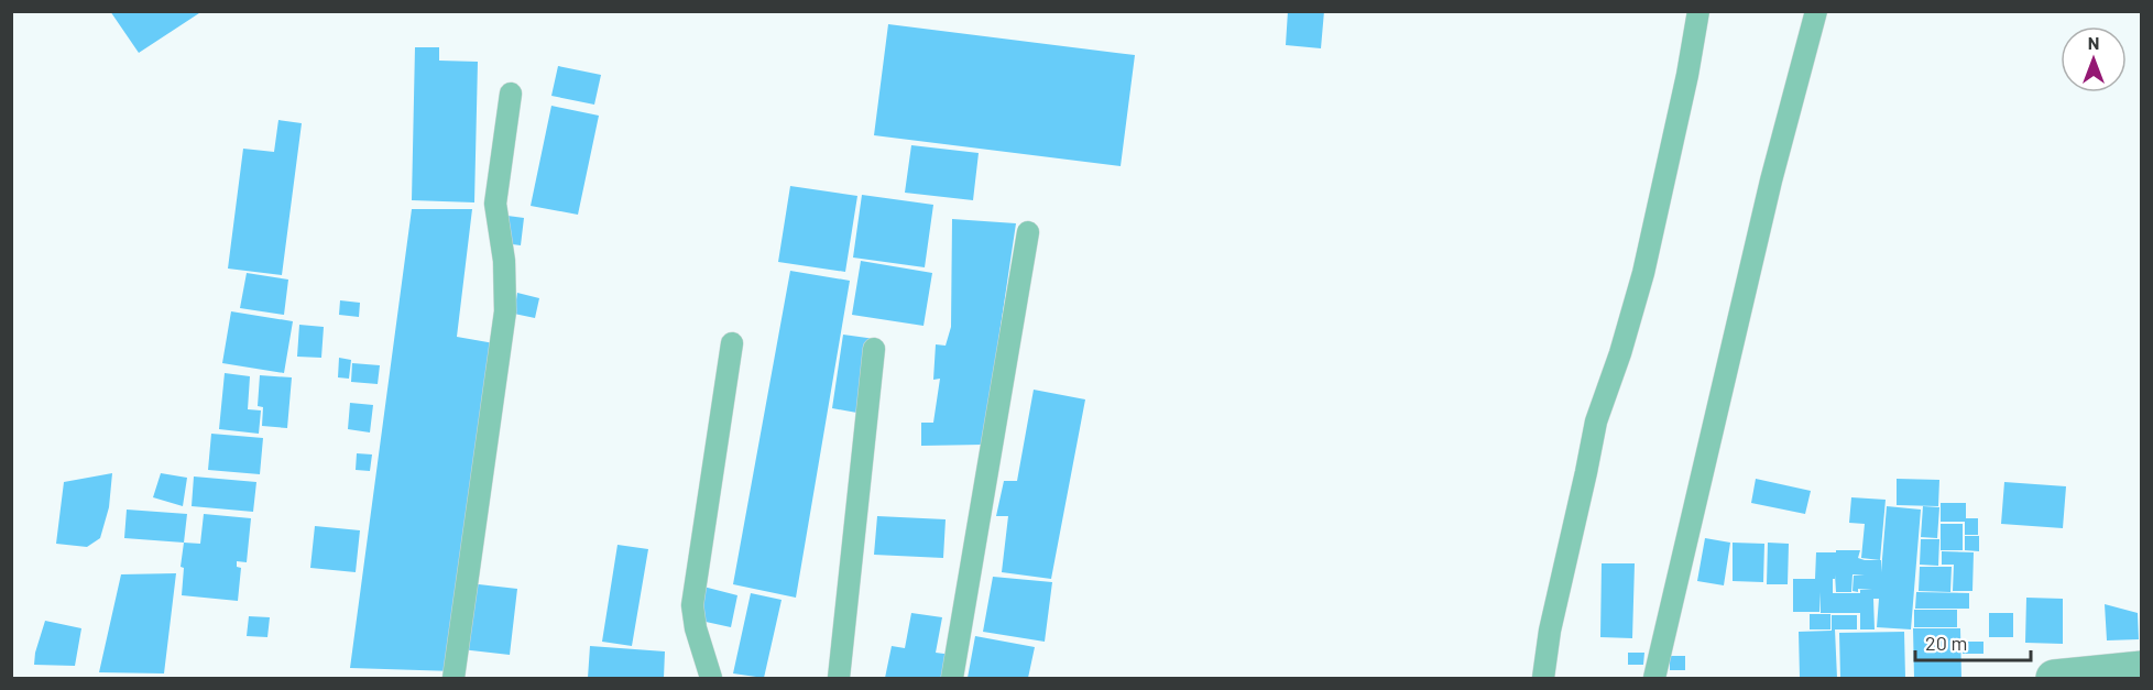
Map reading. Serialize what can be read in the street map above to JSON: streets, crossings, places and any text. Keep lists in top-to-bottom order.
{
  "scale_bar": "20 m",
  "north": "top"
}
